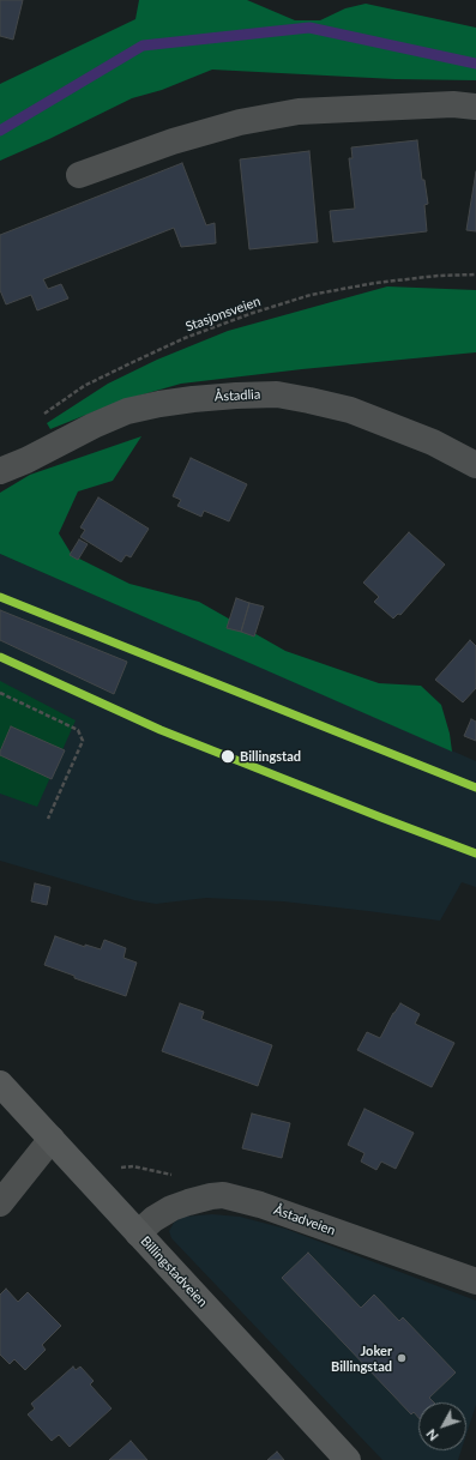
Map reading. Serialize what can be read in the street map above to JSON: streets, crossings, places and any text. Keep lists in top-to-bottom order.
{
  "streets": {
    "main road": ["Billingstadveien"],
    "street": ["Åstadlia", "Åstadveien"],
    "path": ["Stasjonsveien"]
  },
  "crossings": [
    ["Åstadveien", "Billingstadveien"]
  ],
  "places": ["Billingstad", "Joker Billingstad"],
  "north": "bottom left"
}
